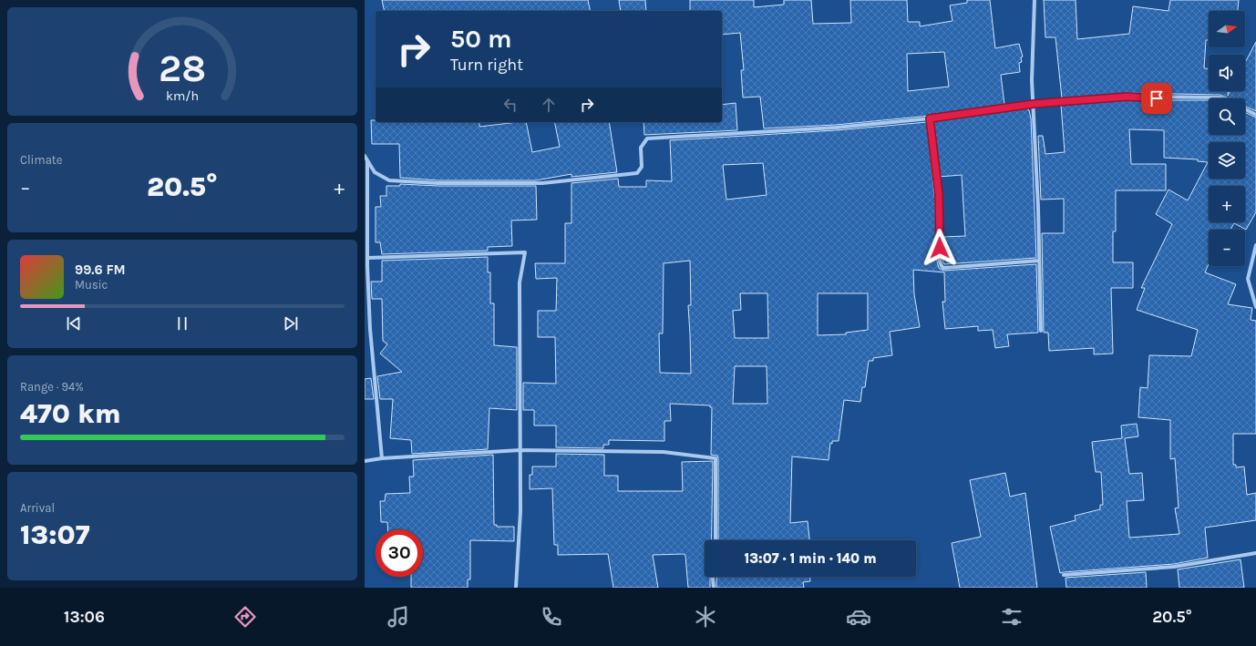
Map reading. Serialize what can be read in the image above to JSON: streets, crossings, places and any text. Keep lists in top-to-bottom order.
{
  "north": "right",
  "page": {
    "map_buttons": ["+", "−"],
    "turn": ["50 m", "Turn right"],
    "tile": [
      "Climate",
      ["Range · 94%", "470 km"],
      ["Arrival", "13:07"]
    ],
    "heat": ["−", "20.5°", "+"],
    "song": ["99.6 FM", "Music"],
    "limit": "30",
    "trip": "13:07 · 1 min · 140 m",
    "tabs": ["13:06", "20.5°"],
    "gauge": ["28", "km/h"]
  }
}
